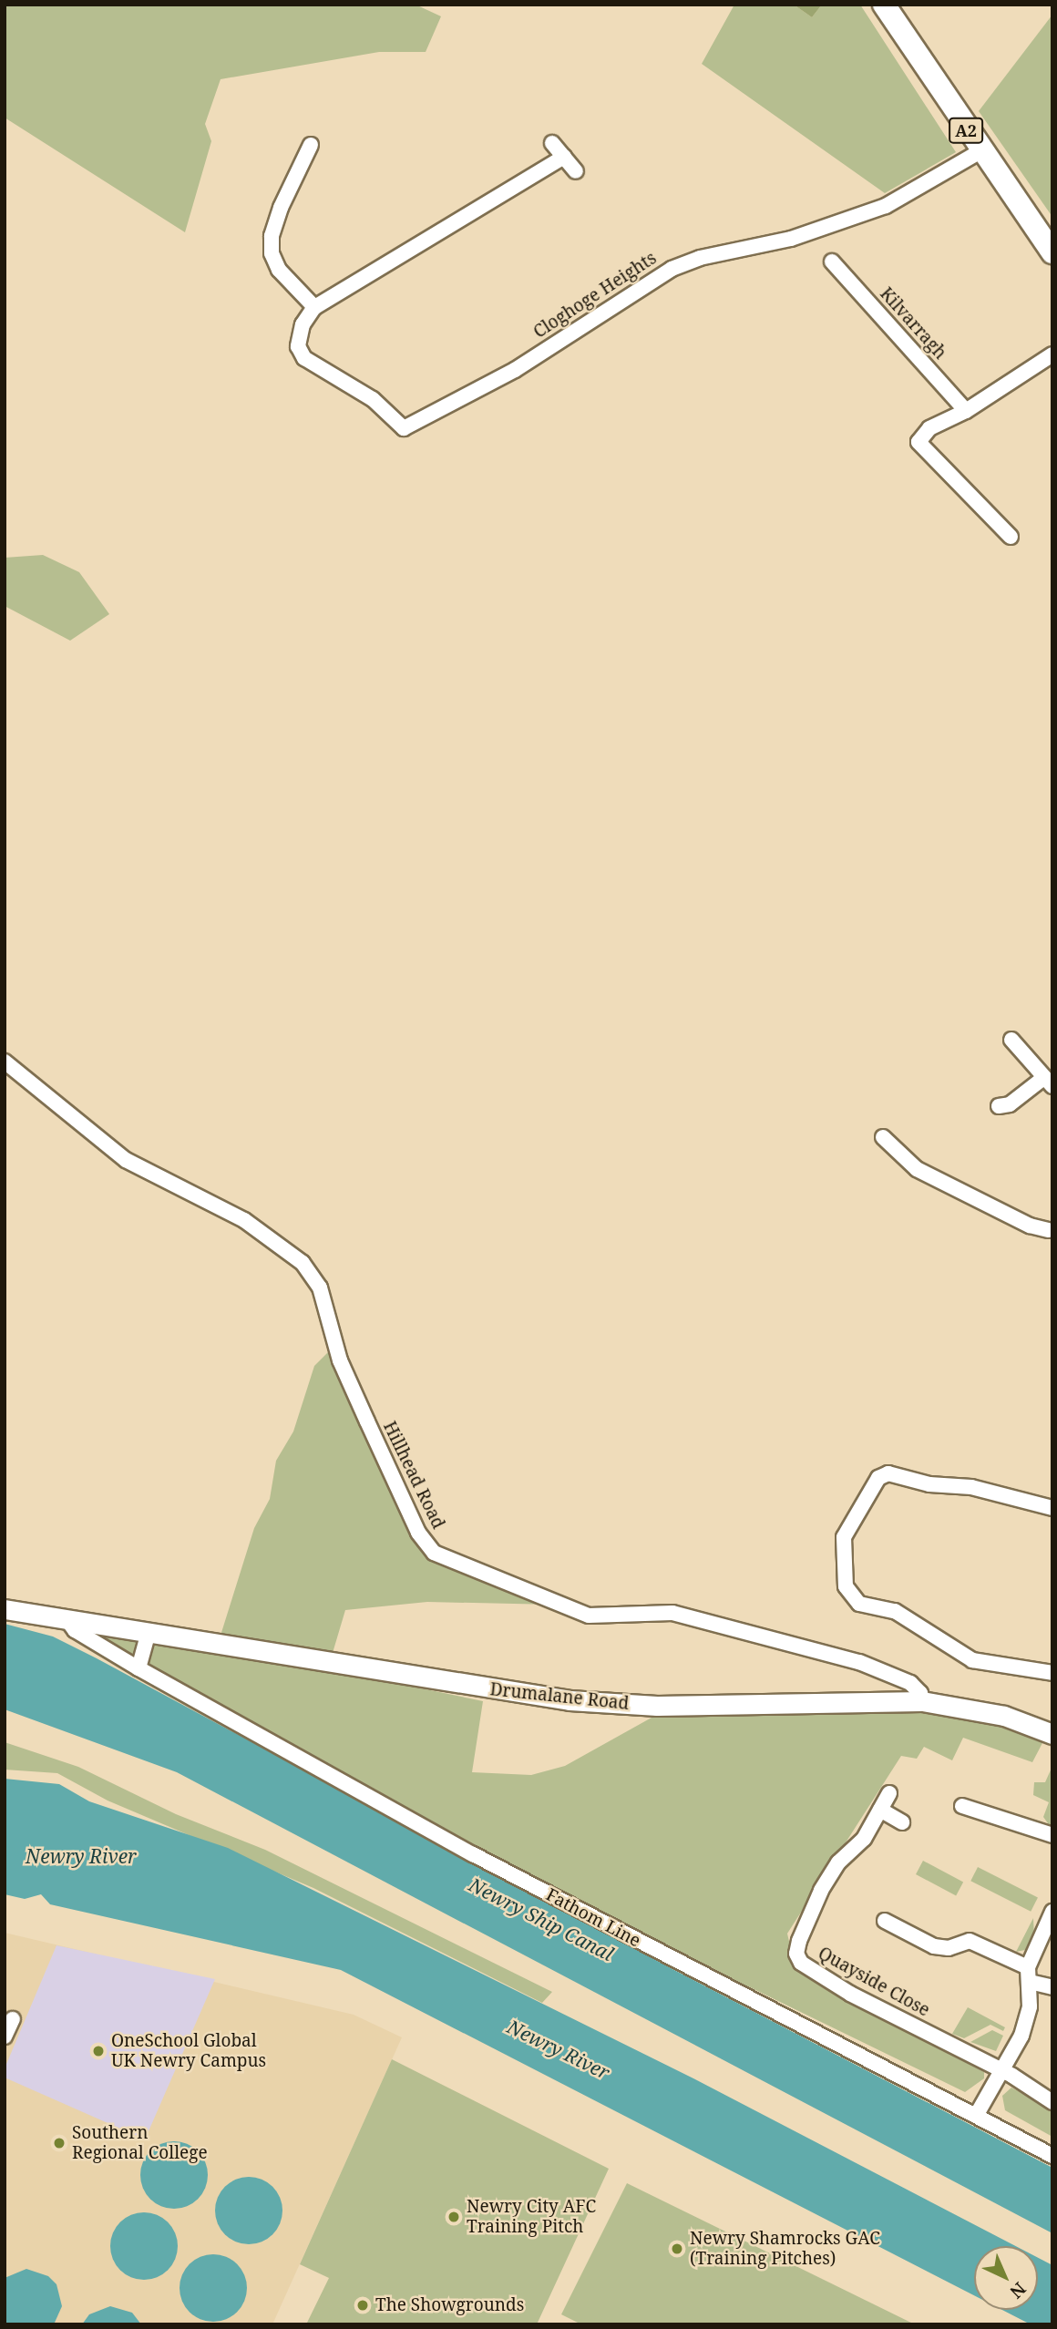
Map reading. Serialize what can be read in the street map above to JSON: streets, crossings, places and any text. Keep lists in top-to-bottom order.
{
  "streets": {
    "main road": ["A2", "Drumalane Road"],
    "street": [
      "Cloghoge Heights",
      "Kilvarragh",
      "Hillhead Road",
      "Fathom Line",
      "Quayside Close"
    ]
  },
  "crossings": [
    ["A2", "Cloghoge Heights"],
    ["Hillhead Road", "Drumalane Road"],
    ["Drumalane Road", "Fathom Line"]
  ],
  "water": ["Newry River", "Newry Ship Canal"],
  "places": [
    "OneSchool Global UK Newry Campus",
    "Southern Regional College",
    "Newry City AFC Training Pitch",
    "Newry Shamrocks GAC (Training Pitches)",
    "The Showgrounds"
  ],
  "north": "bottom right"
}
